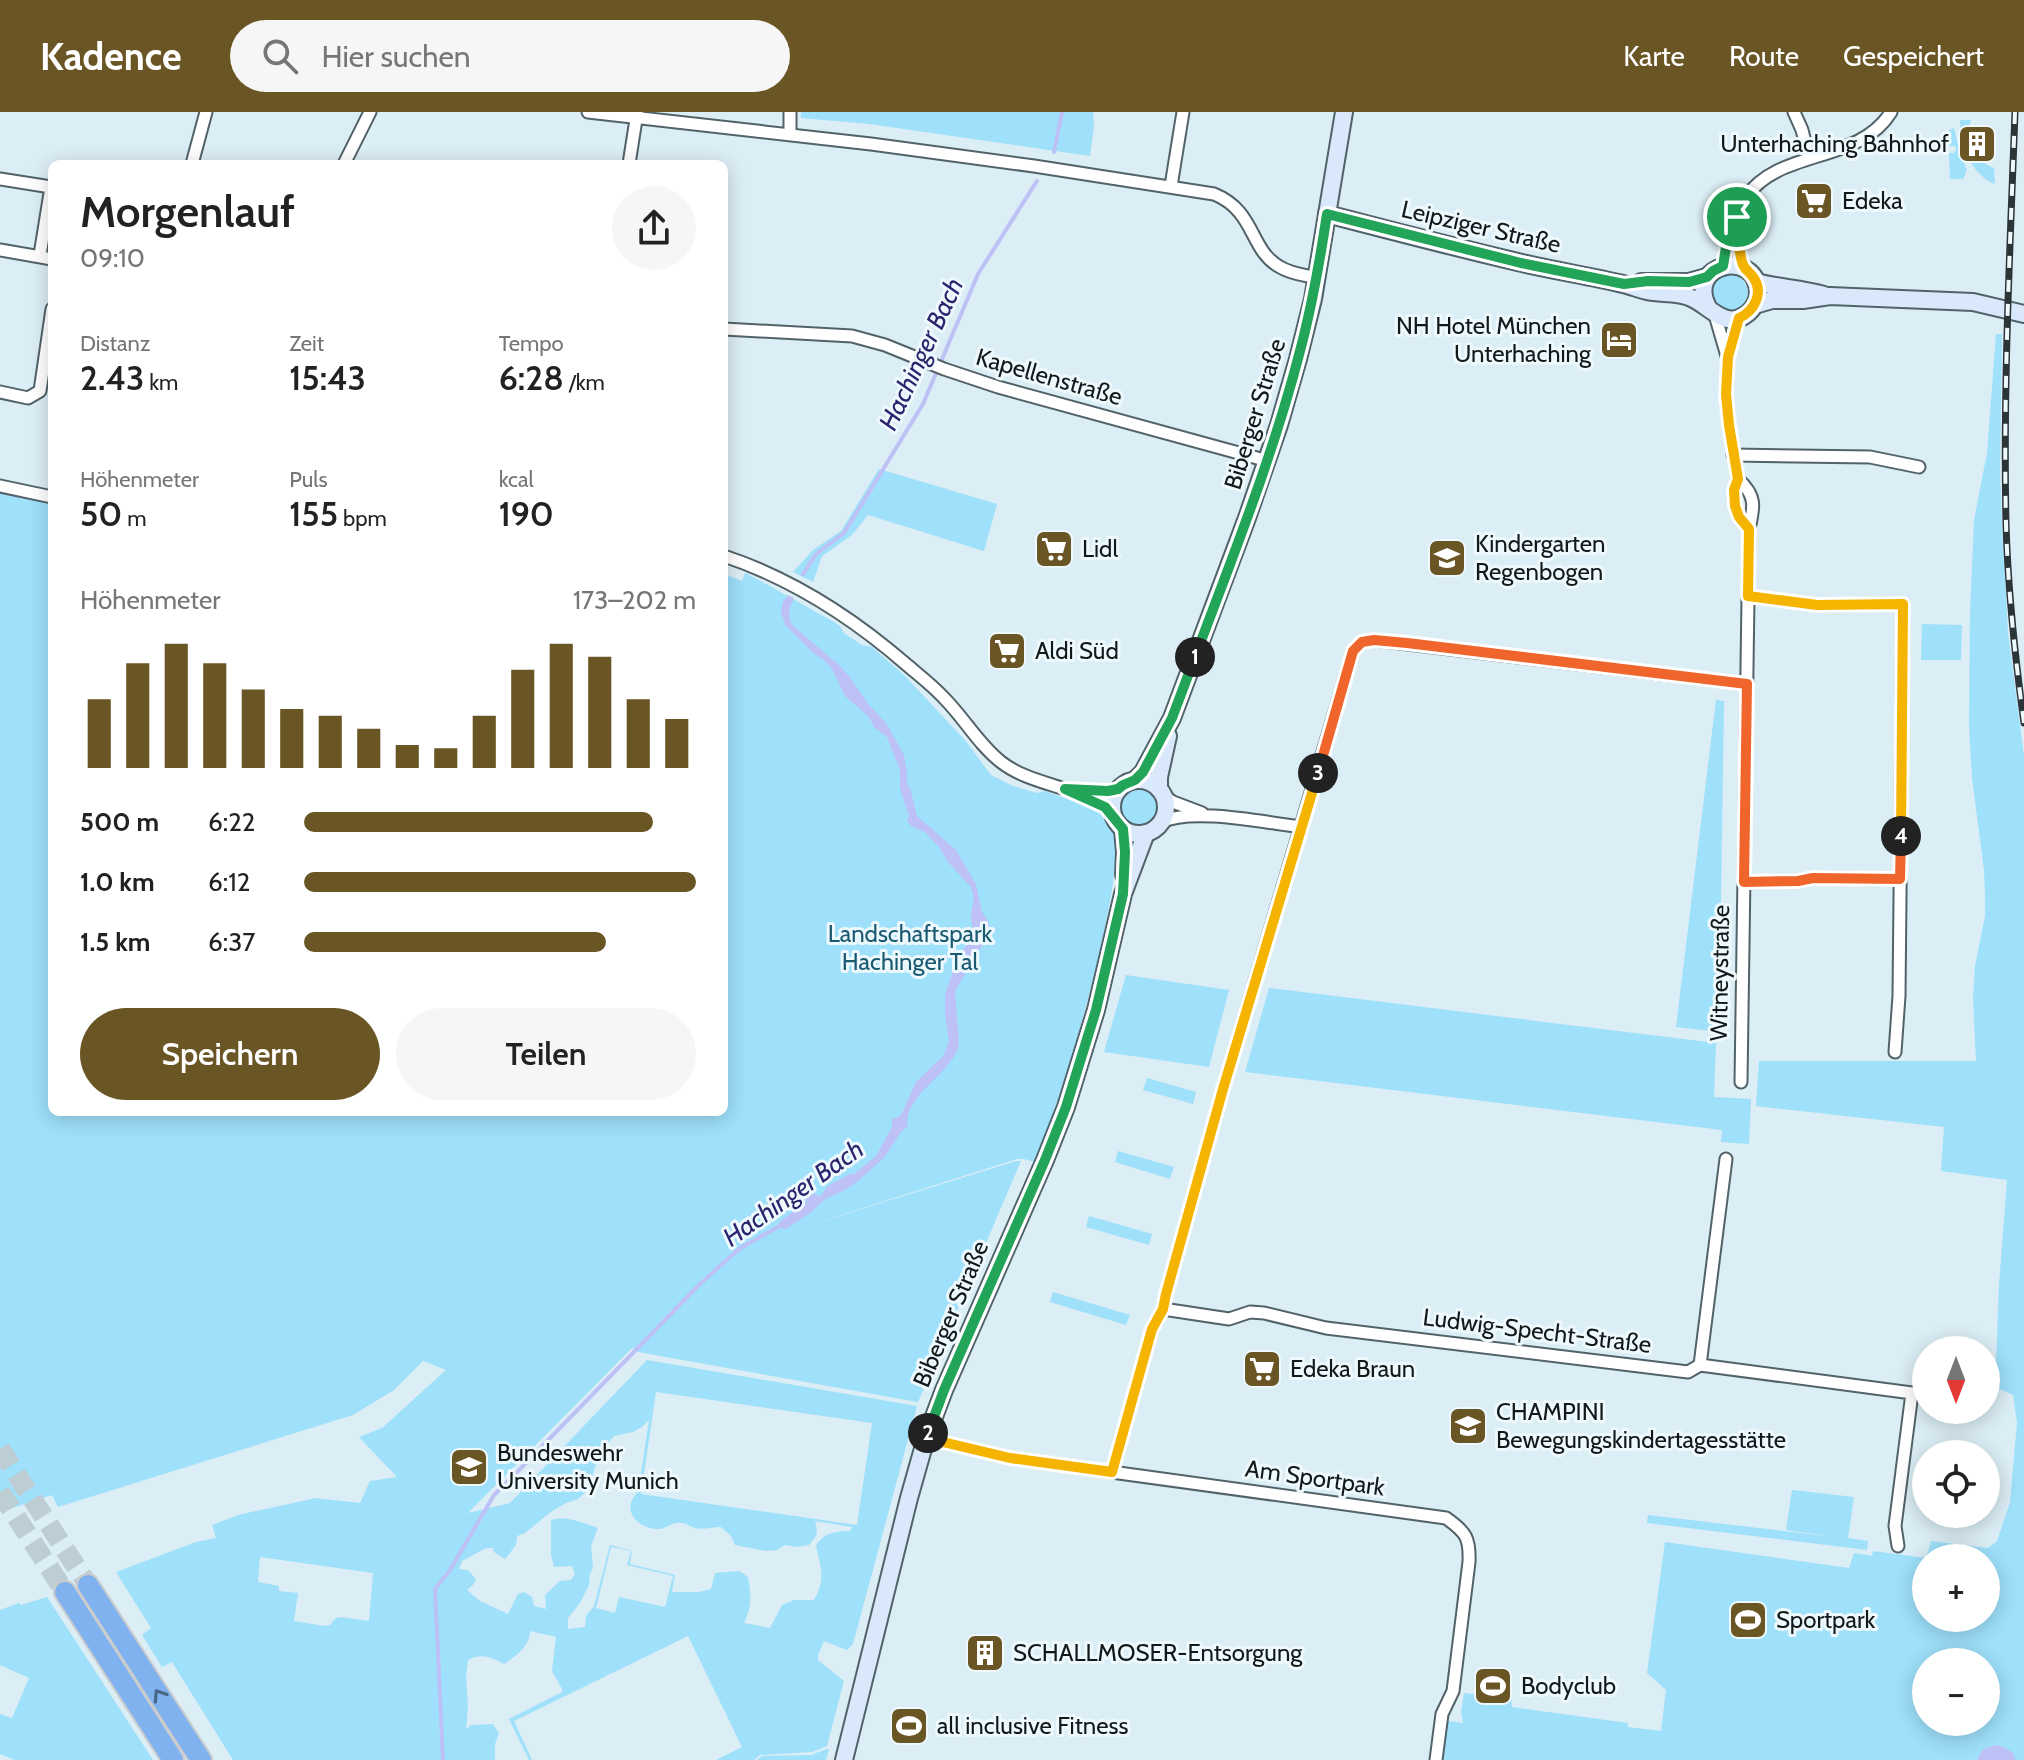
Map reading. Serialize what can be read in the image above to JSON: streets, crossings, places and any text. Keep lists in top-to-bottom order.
{
  "streets": {
    "main road": ["Leipziger Straße", "Biberger Straße"],
    "street": [
      "Kapellenstraße",
      "Witneystraße",
      "Ludwig-Specht-Straße",
      "Am Sportpark"
    ]
  },
  "crossings": [
    ["Leipziger Straße", "Biberger Straße"],
    ["Leipziger Straße", "Witneystraße"],
    ["Kapellenstraße", "Biberger Straße"],
    ["Biberger Straße", "Am Sportpark"]
  ],
  "water": ["Hachinger Bach"],
  "parks": ["Landschaftspark Hachinger Tal"],
  "places": {
    "building": ["Unterhaching Bahnhof", "SCHALLMOSER-Entsorgung"],
    "supermarket": [
      "Edeka",
      "Lidl",
      "Aldi Süd",
      "Edeka Braun"
    ],
    "hotel": ["NH Hotel München Unterhaching"],
    "school or university": ["Kindergarten Regenbogen", "CHAMPINI Bewegungskindertagesstätte", "Bundeswehr University Munich"],
    "sports": ["Sportpark", "Bodyclub", "all inclusive Fitness"]
  },
  "north": "bottom",
  "page": {
    "header": "Kadence",
    "search": "Hier suchen",
    "nav": ["Karte", "Route", "Gespeichert"],
    "heading": ["Morgenlauf", "09:10"],
    "stats": [
      ["Distanz", "2.43 km"],
      ["Zeit", "15:43"],
      ["Tempo", "6:28 /km"],
      ["Höhenmeter", "50 m"],
      ["Puls", "155 bpm"],
      ["kcal", "190"]
    ],
    "chart": ["Höhenmeter", "173–202 m"],
    "pins": [
      "1",
      "3",
      "4",
      "2"
    ],
    "list": [
      {
        "name": "500 m",
        "note": "6:22"
      },
      {
        "name": "1.0 km",
        "note": "6:12"
      },
      {
        "name": "1.5 km",
        "note": "6:37"
      }
    ],
    "buttons": ["Speichern", "Teilen"],
    "map_buttons": ["+", "−"]
  }
}
